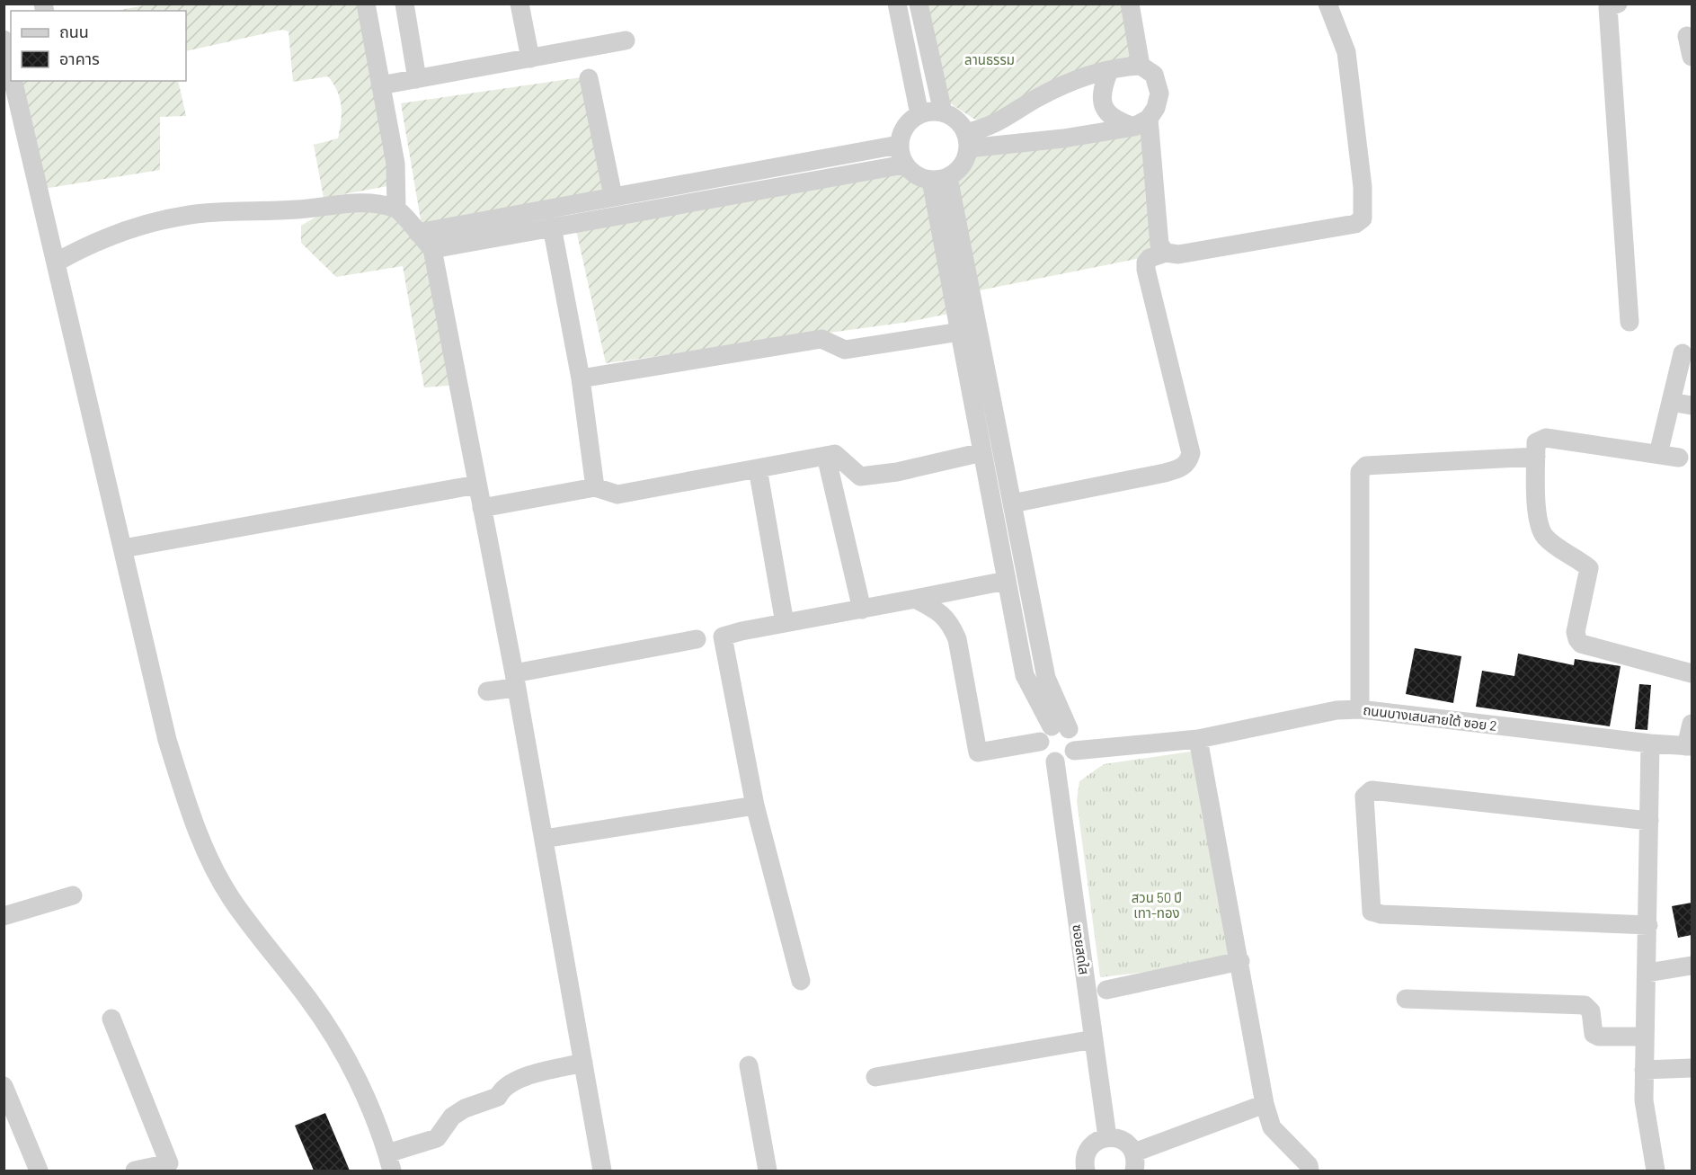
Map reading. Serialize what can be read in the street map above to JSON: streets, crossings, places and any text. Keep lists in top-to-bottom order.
{
  "streets": {
    "street": ["ถนนบางเสนสายใต้ ซอย 2", "ซอยสดใส"]
  },
  "parks": ["ลานธรรม", "สวน 50 ปี เทา-ทอง"],
  "legend": ["ถนน", "อาคาร"]
}
